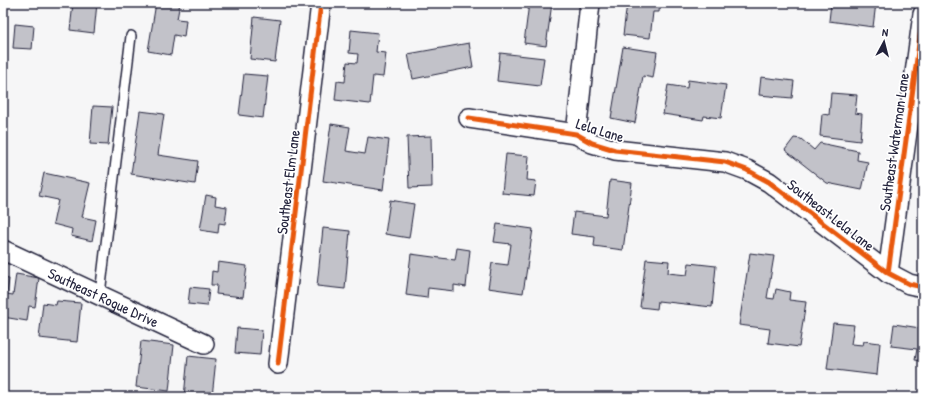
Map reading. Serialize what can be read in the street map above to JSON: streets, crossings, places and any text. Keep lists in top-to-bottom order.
{
  "streets": {
    "street": [
      "Lela Lane",
      "Southeast Waterman Lane",
      "Southeast Elm Lane",
      "Southeast Lela Lane",
      "Southeast Rogue Drive"
    ]
  },
  "crossings": [
    ["Lela Lane", "Southeast Lela Lane"],
    ["Southeast Waterman Lane", "Southeast Lela Lane"]
  ],
  "north": "top"
}
